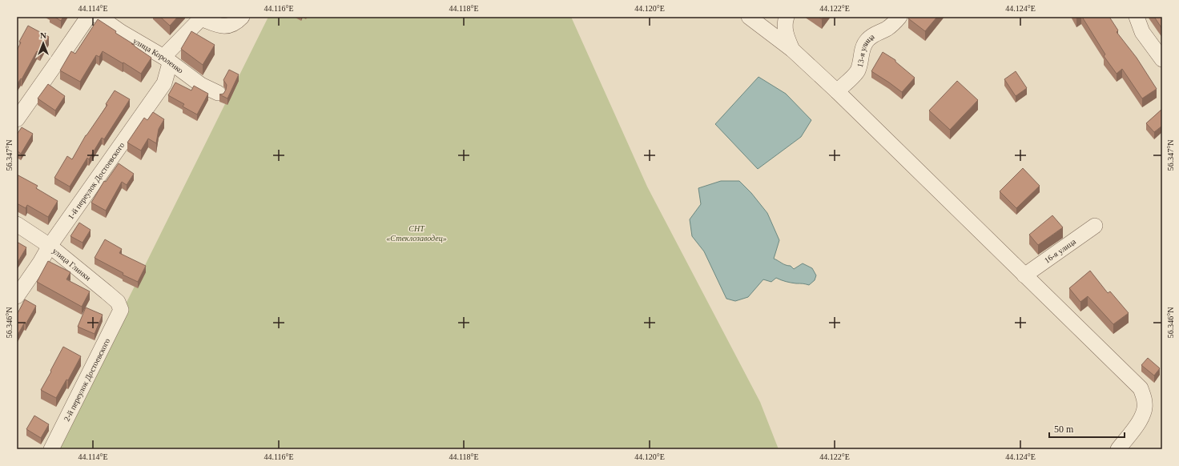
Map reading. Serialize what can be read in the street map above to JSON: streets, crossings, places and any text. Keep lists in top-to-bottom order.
{
  "streets": {
    "street": [
      "13-я улица",
      "улица Короленко",
      "1-й переулок Достоевского",
      "16-я улица",
      "улица Глинки",
      "2-й переулок Достоевского"
    ]
  },
  "crossings": [
    ["улица Короленко", "1-й переулок Достоевского"],
    ["1-й переулок Достоевского", "улица Глинки"],
    ["улица Глинки", "2-й переулок Достоевского"]
  ],
  "parks": ["СНТ «Стеклозаводец»"],
  "scale_bar": "50 m",
  "north": "top",
  "coordinates": [
    "44.114°E",
    "44.116°E",
    "44.118°E",
    "44.120°E",
    "44.122°E",
    "44.124°E",
    "56.347°N",
    "56.346°N"
  ]
}
